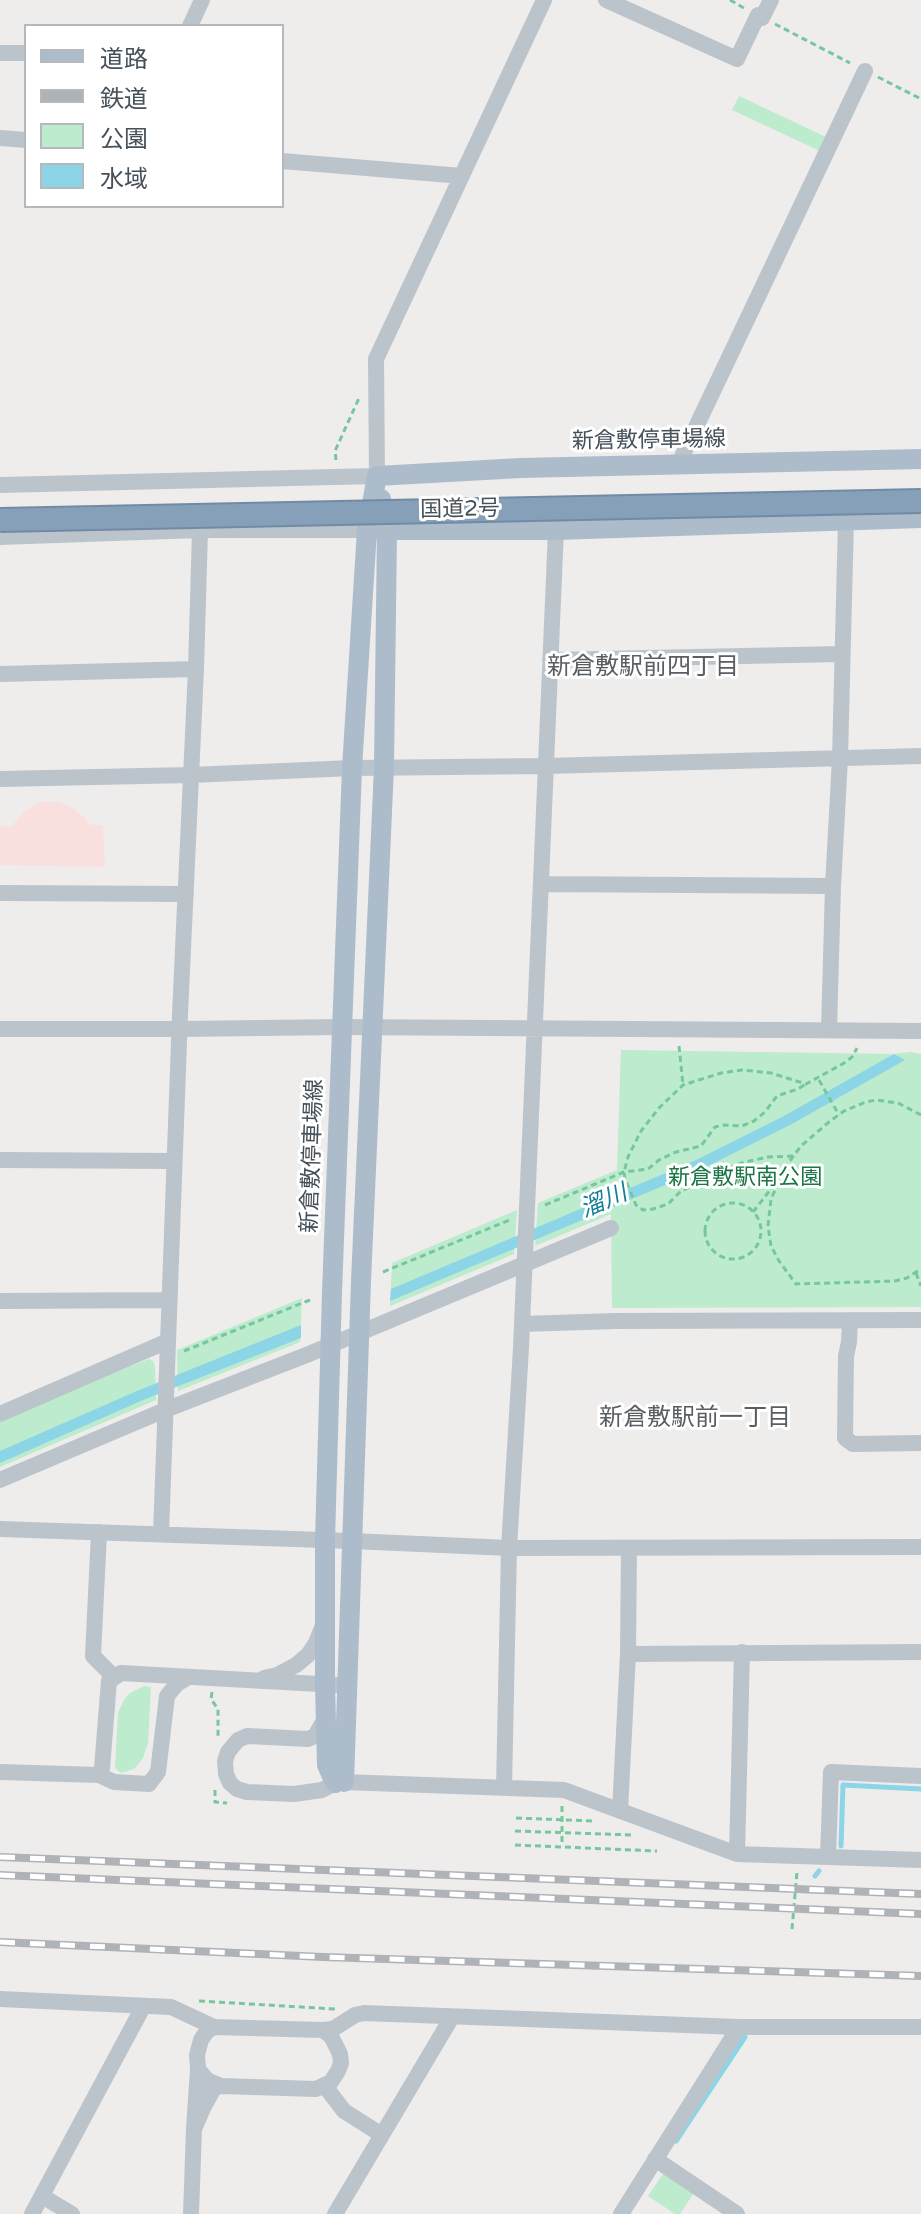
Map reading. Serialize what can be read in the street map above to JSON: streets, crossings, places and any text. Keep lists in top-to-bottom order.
{
  "streets": {
    "highway": ["国道2号"],
    "main road": ["新倉敷停車場線"]
  },
  "districts": ["新倉敷駅前四丁目", "新倉敷駅前一丁目"],
  "water": ["溜川"],
  "parks": ["新倉敷駅南公園"],
  "legend": [
    "道路",
    "鉄道",
    "公園",
    "水域"
  ]
}
